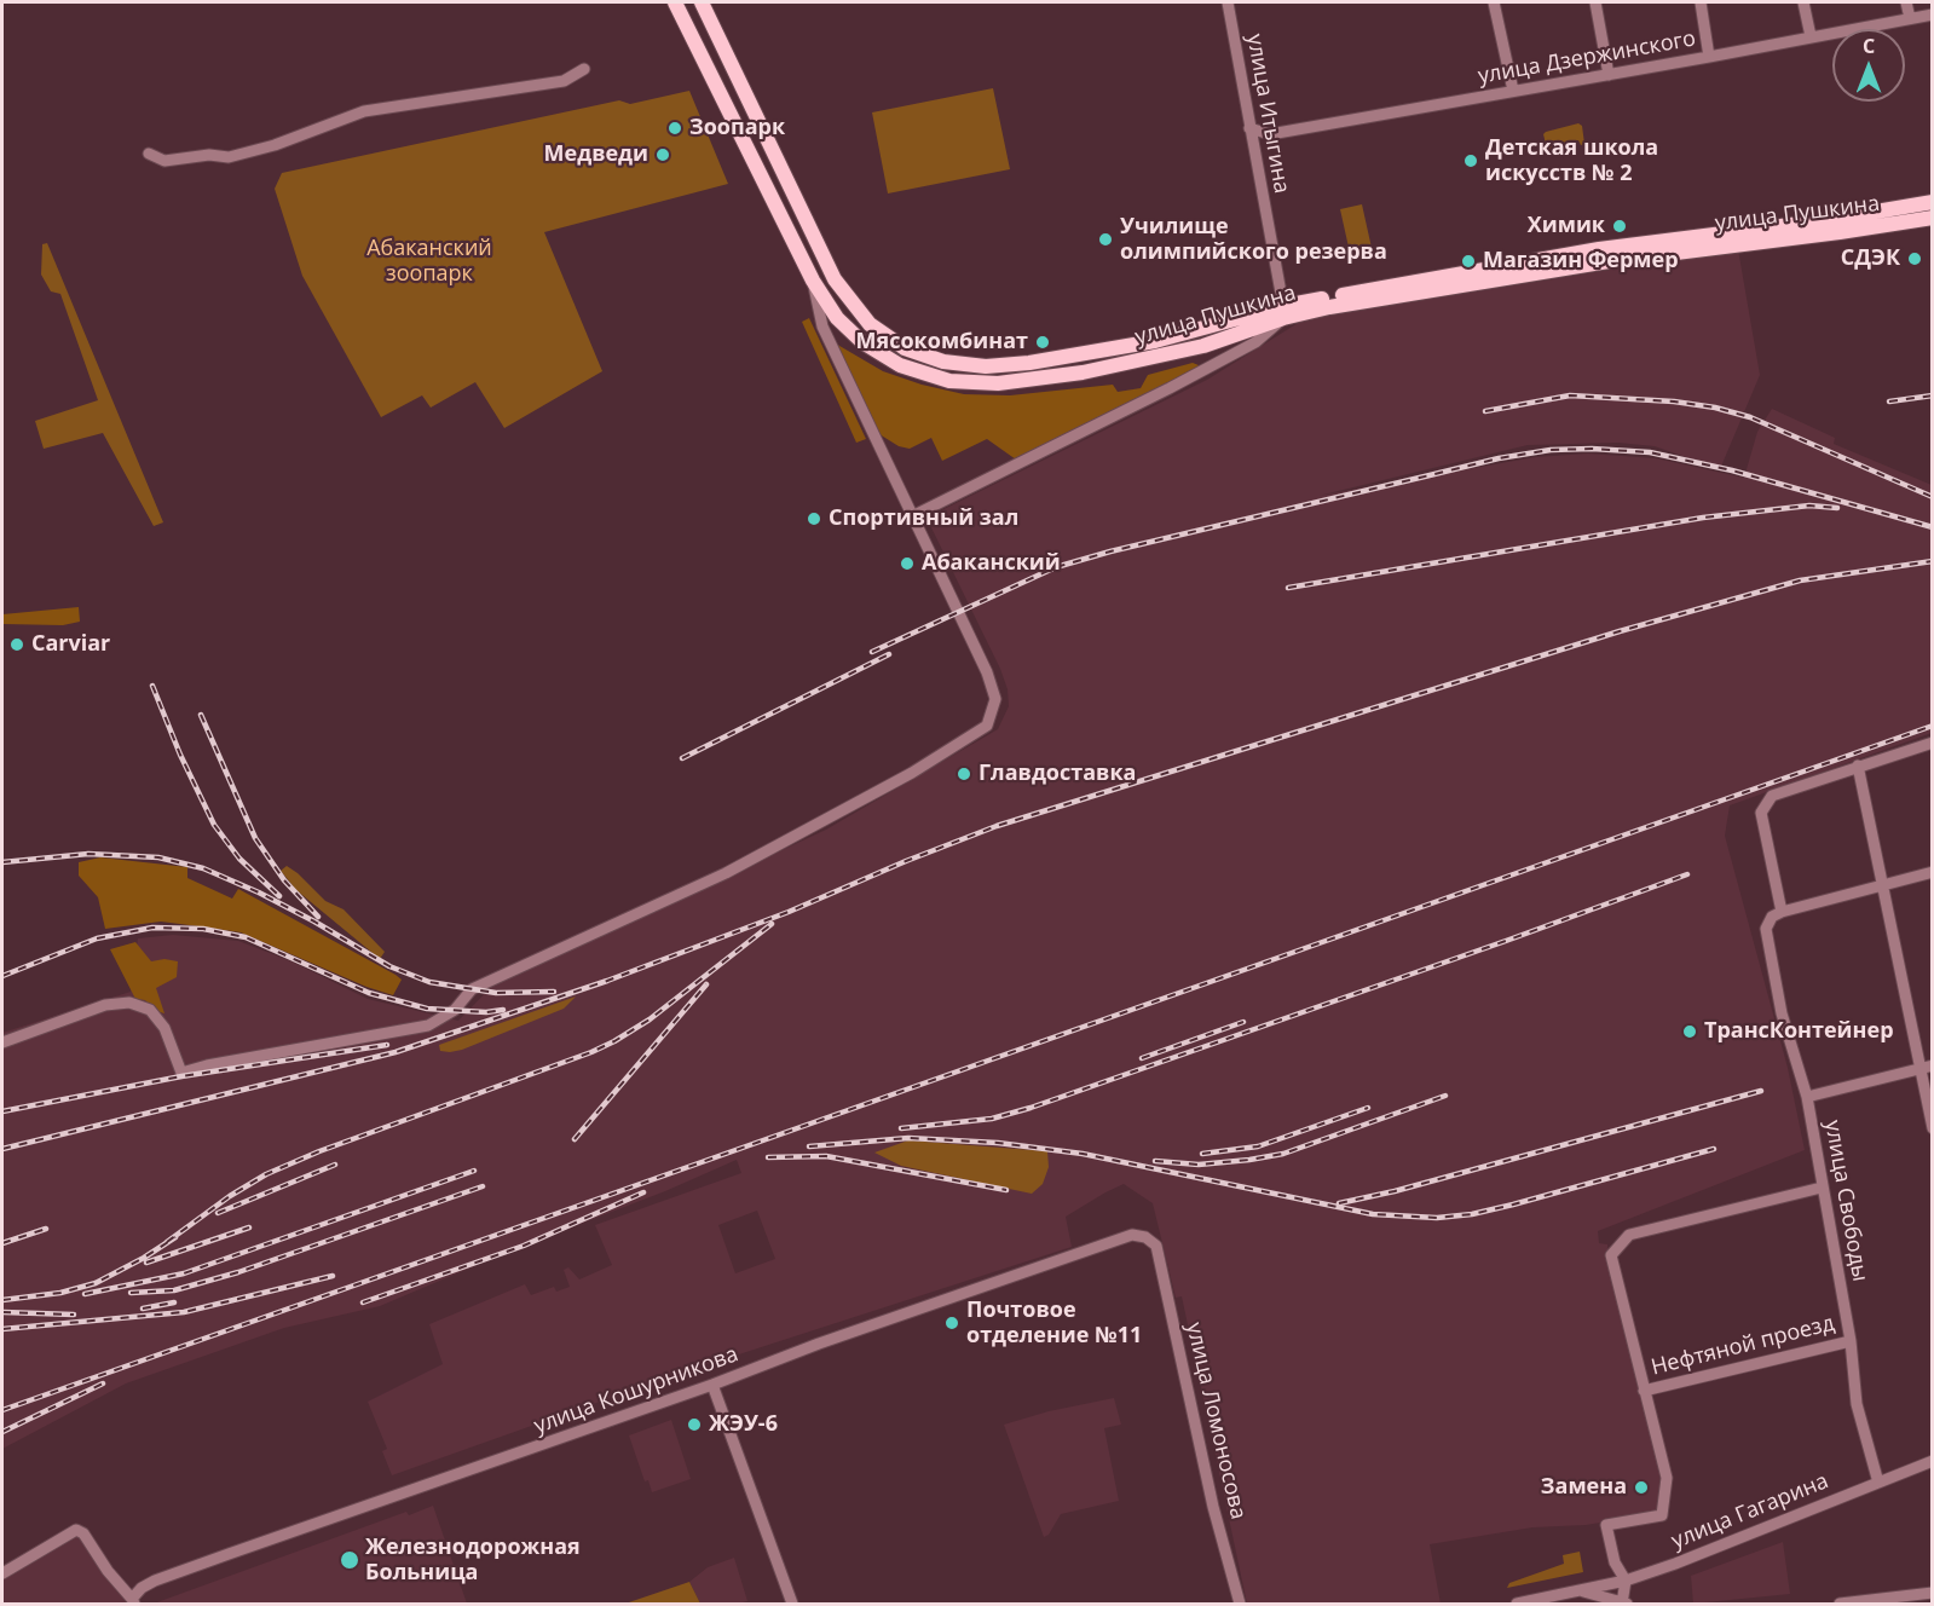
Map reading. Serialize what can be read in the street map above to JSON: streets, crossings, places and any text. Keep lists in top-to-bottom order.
{
  "streets": {
    "main road": ["улица Пушкина"],
    "street": [
      "улица Дзержинского",
      "улица Итыгина",
      "улица Свободы",
      "Нефтяной проезд",
      "улица Кошурникова",
      "улица Ломоносова",
      "улица Гагарина"
    ]
  },
  "crossings": [
    ["улица Дзержинского", "улица Итыгина"],
    ["улица Итыгина", "улица Пушкина"],
    ["улица Свободы", "Нефтяной проезд"],
    ["улица Свободы", "улица Гагарина"],
    ["Нефтяной проезд", "улица Гагарина"],
    ["улица Кошурникова", "улица Ломоносова"]
  ],
  "parks": ["Абаканский зоопарк"],
  "places": [
    "Зоопарк",
    "Медведи",
    "Детская школа искусств № 2",
    "Химик",
    "Училище олимпийского резерва",
    "СДЭК",
    "Магазин Фермер",
    "Мясокомбинат",
    "Спортивный зал",
    "Абаканский",
    "Carviar",
    "Главдоставка",
    "ТрансКонтейнер",
    "Почтовое отделение №11",
    "ЖЭУ-6",
    "Замена",
    "Железнодорожная Больница"
  ],
  "north": "top"
}
